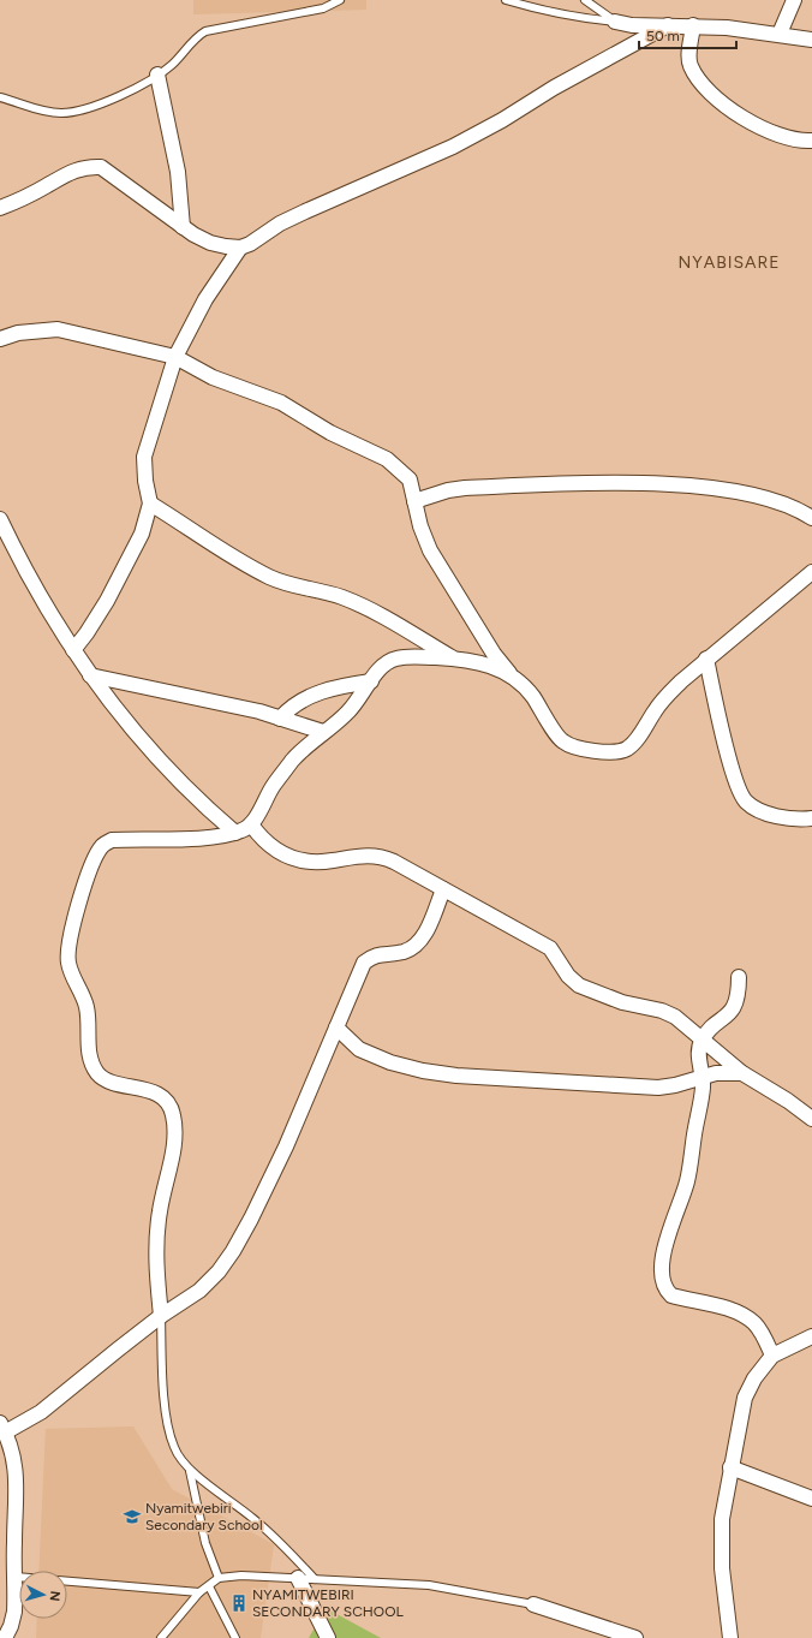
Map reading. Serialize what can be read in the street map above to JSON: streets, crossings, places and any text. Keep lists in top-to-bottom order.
{
  "districts": ["NYABISARE"],
  "places": {
    "school or university": ["Nyamitwebiri Secondary School"],
    "building": ["NYAMITWEBIRI SECONDARY SCHOOL"]
  },
  "scale_bar": "50 m",
  "north": "right"
}
